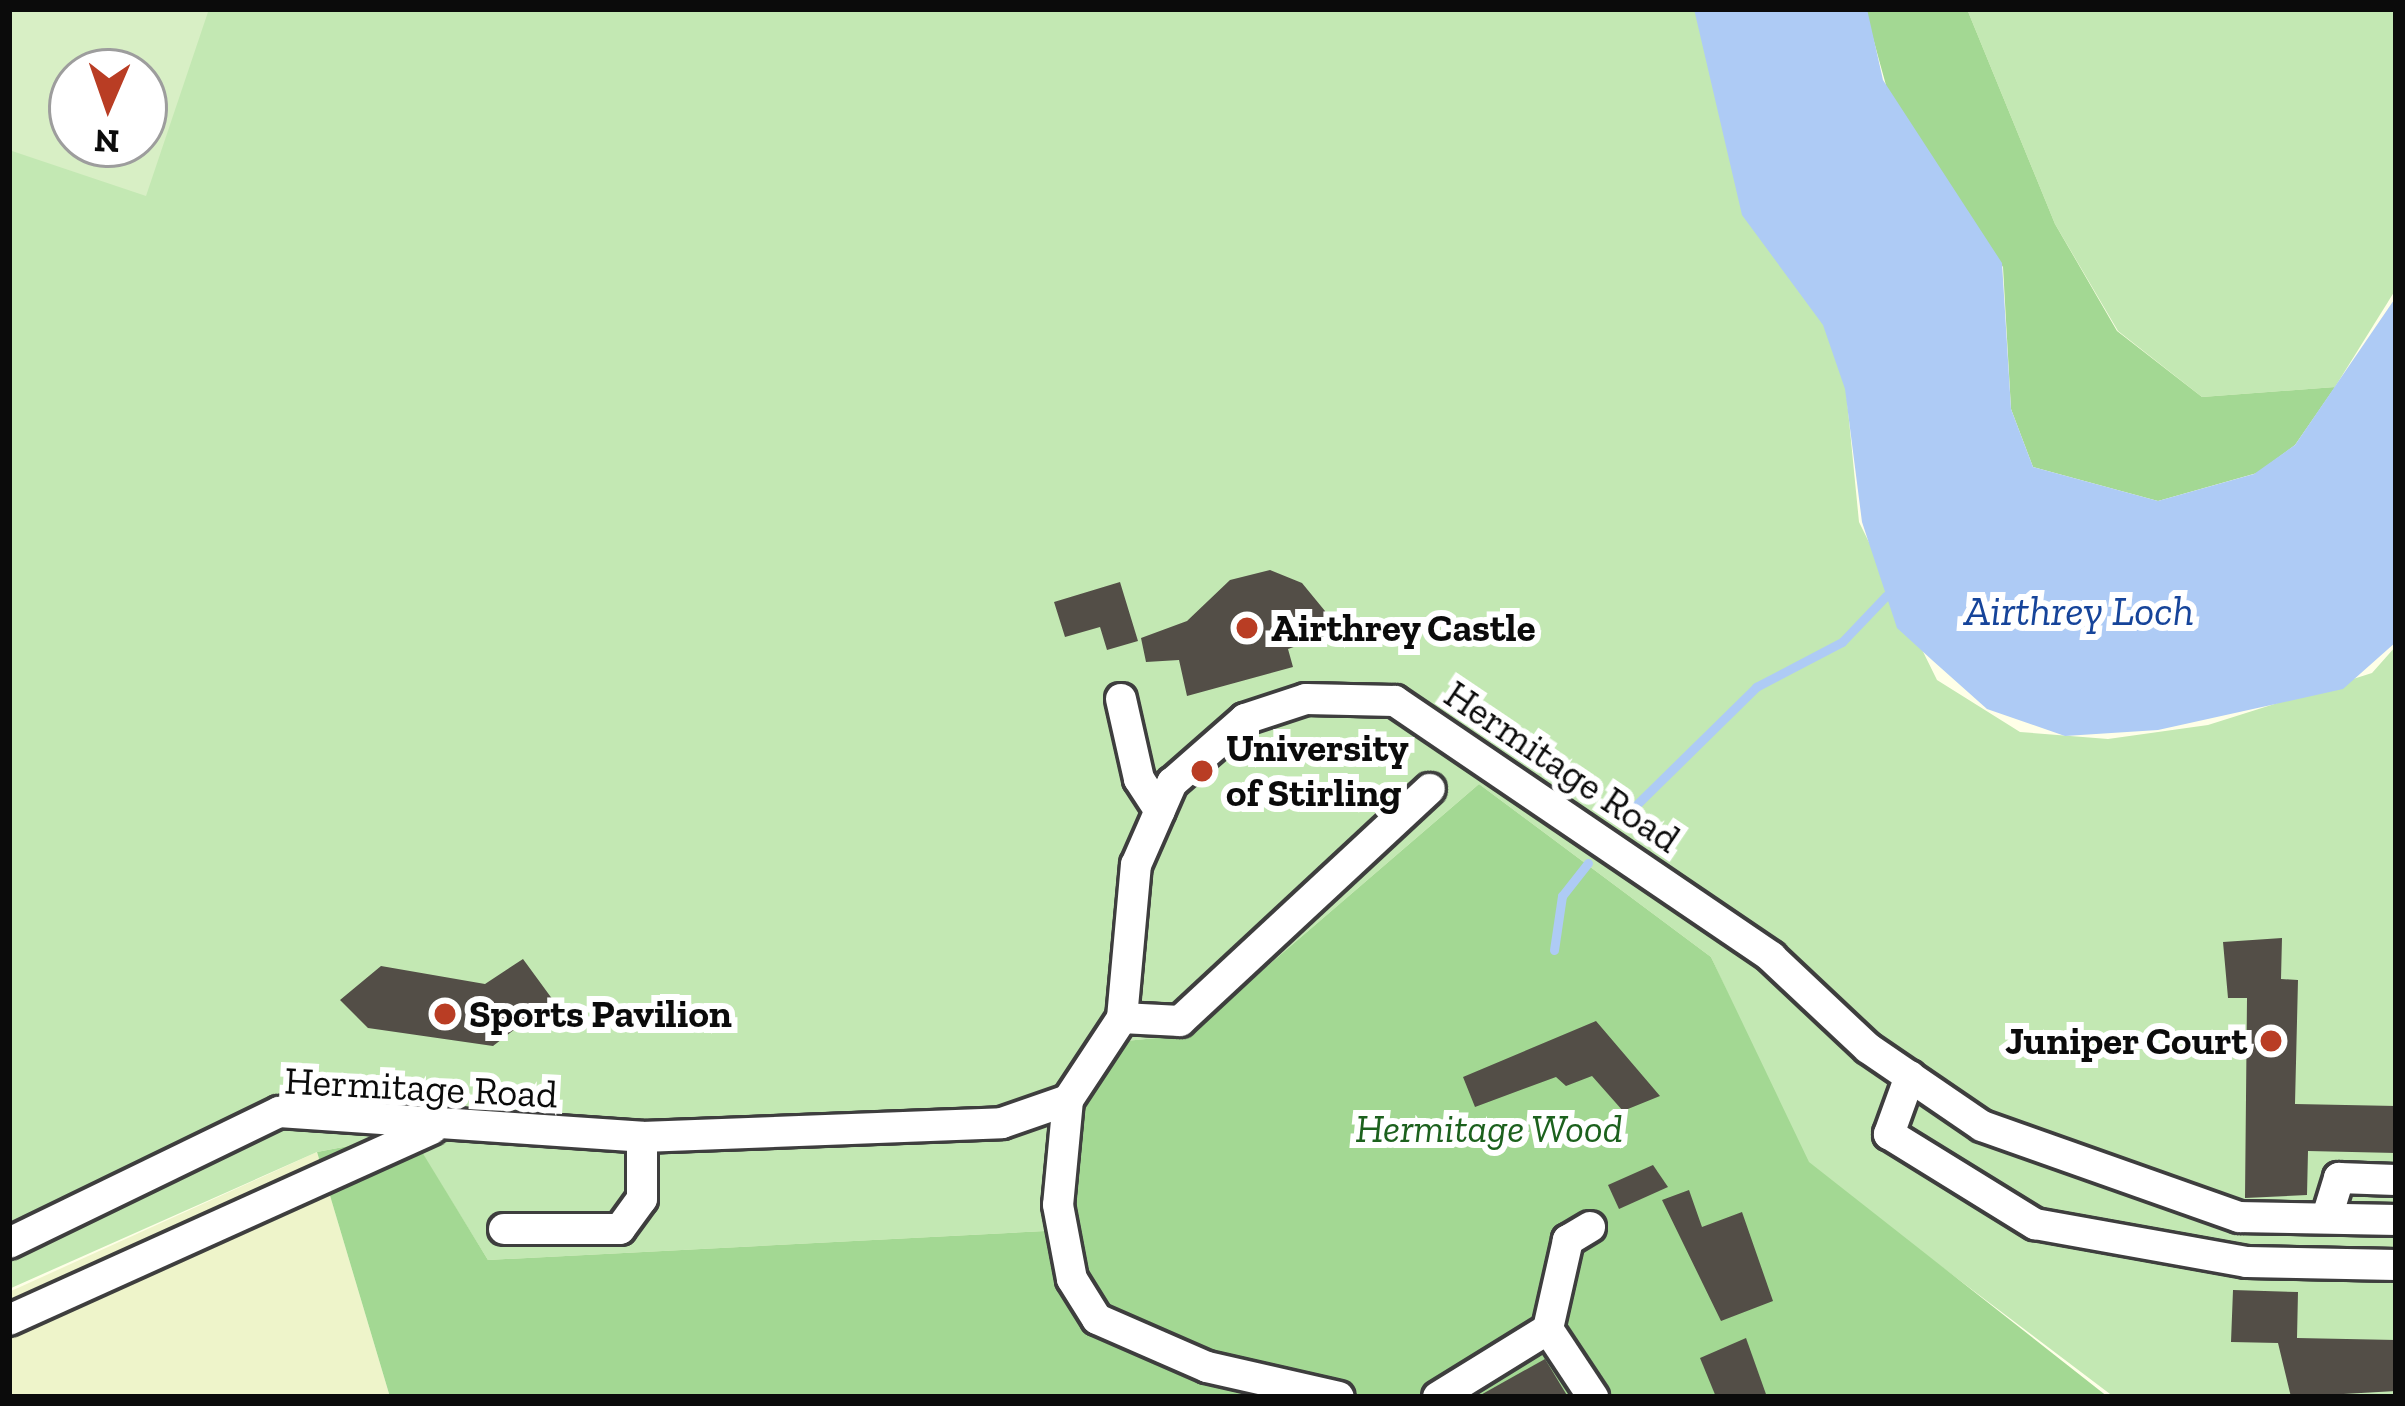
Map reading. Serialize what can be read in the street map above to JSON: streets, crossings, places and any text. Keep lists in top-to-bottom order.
{
  "streets": {
    "lane": ["Hermitage Road"]
  },
  "water": ["Airthrey Loch"],
  "parks": ["Hermitage Wood"],
  "places": [
    "Airthrey Castle",
    "University of Stirling",
    "Sports Pavilion",
    "Juniper Court"
  ],
  "north": "bottom"
}
